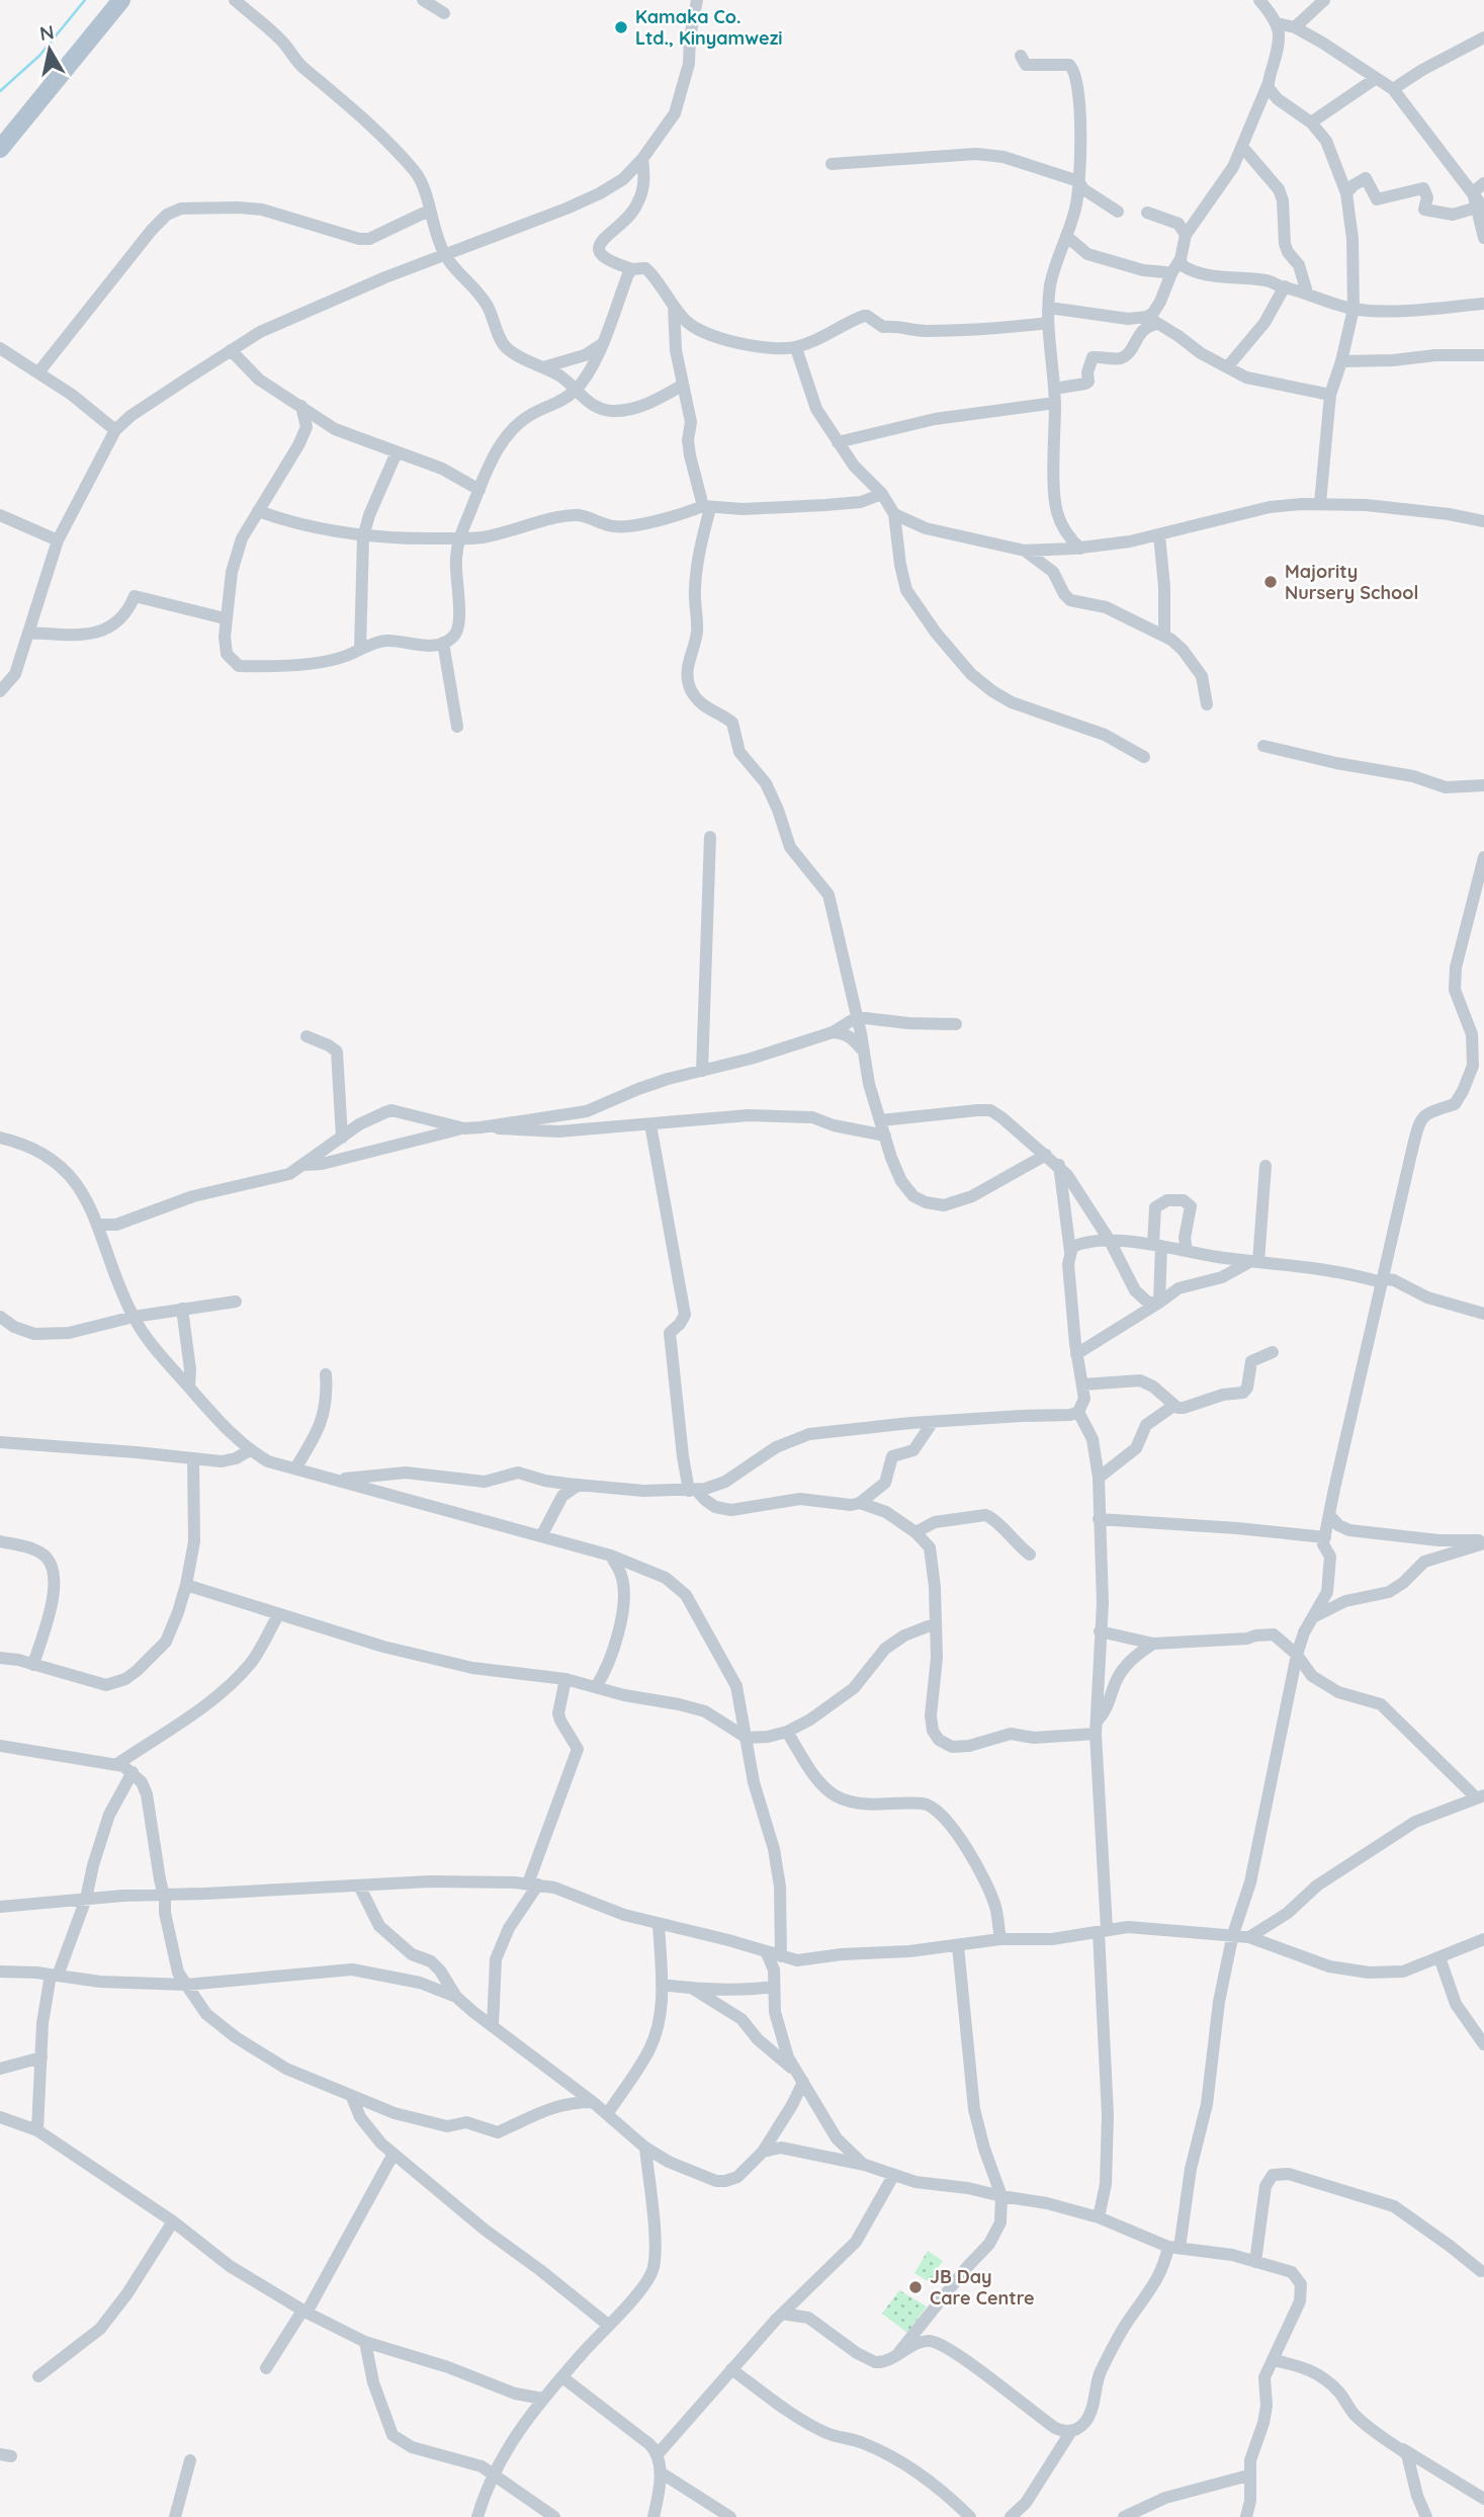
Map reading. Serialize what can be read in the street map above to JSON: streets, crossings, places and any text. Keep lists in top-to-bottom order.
{
  "places": ["Kamaka Co. Ltd., Kinyamwezi", "Majority Nursery School", "JB Day Care Centre"],
  "north": "top"
}
